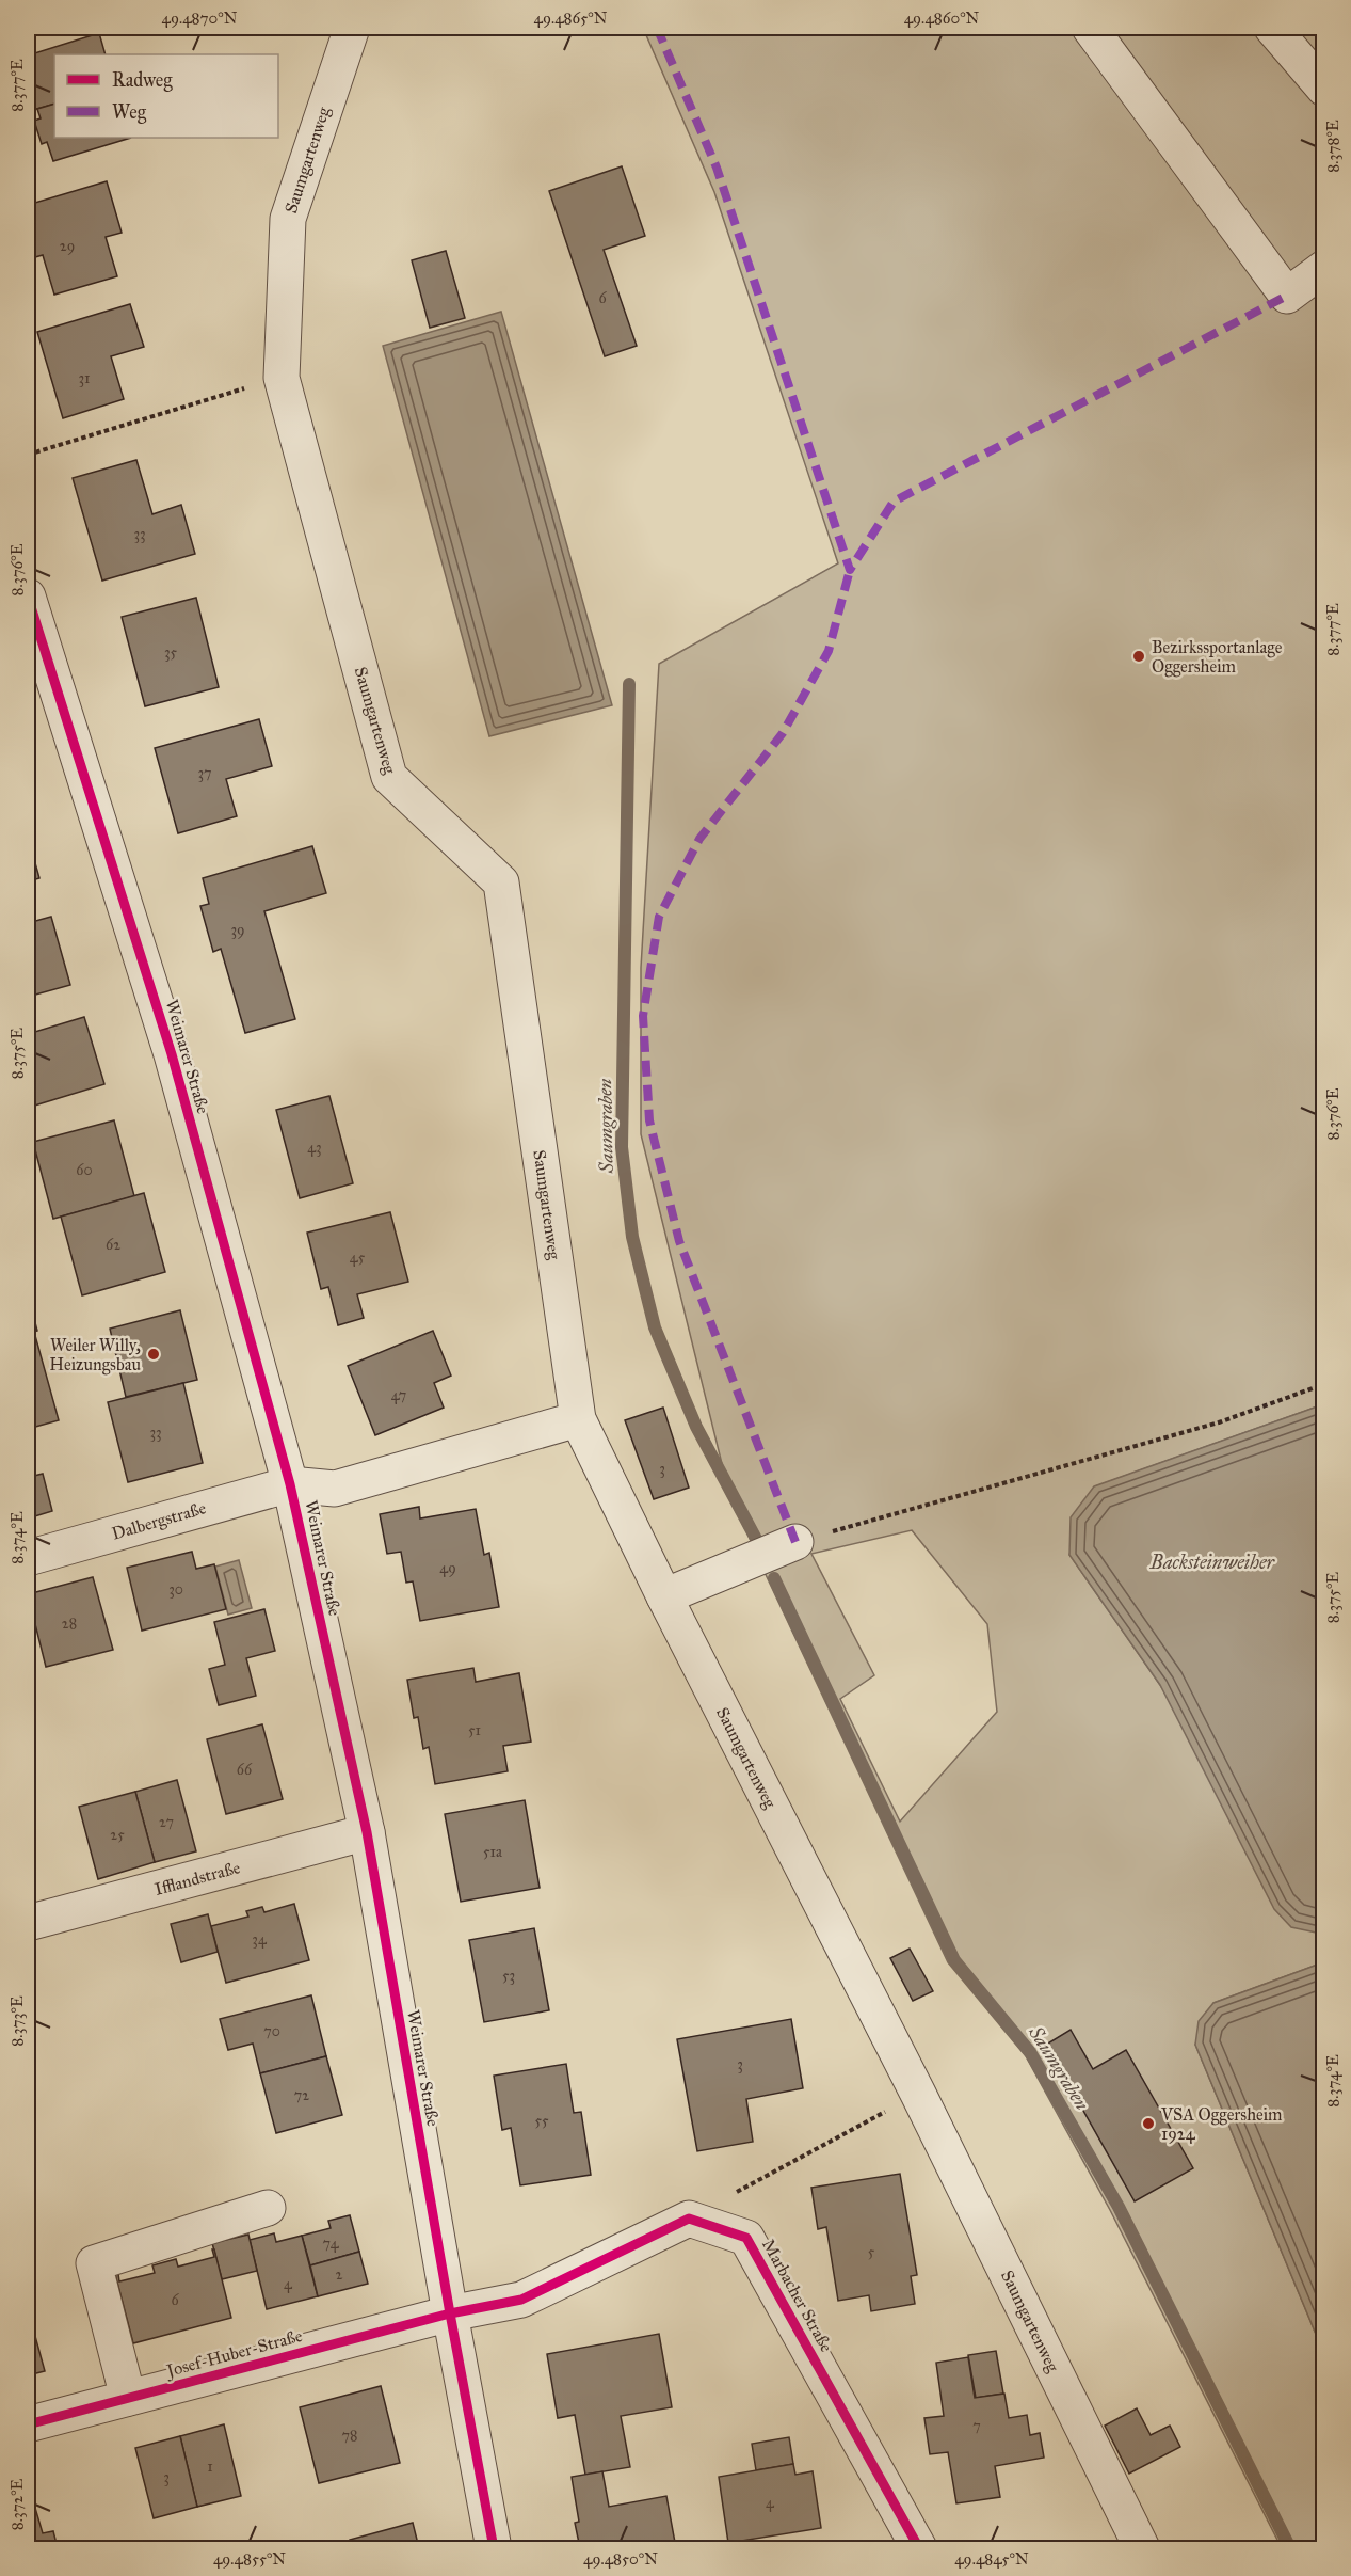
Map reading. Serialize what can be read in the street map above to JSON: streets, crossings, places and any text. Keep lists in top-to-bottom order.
{
  "streets": {
    "street": [
      "Saumgartenweg",
      "Weimarer Straße",
      "Dalbergstraße",
      "Ifflandstraße",
      "Marbacher Straße",
      "Josef-Huber-Straße"
    ]
  },
  "crossings": [
    ["Weimarer Straße", "Dalbergstraße"],
    ["Weimarer Straße", "Ifflandstraße"],
    ["Weimarer Straße", "Josef-Huber-Straße"]
  ],
  "water": ["Saumgraben", "Backsteinweiher"],
  "places": ["Bezirkssportanlage Oggersheim", "Weiler Willy, Heizungsbau", "VSA Oggersheim 1924"],
  "house_numbers": [
    "29",
    "6",
    "31",
    "33",
    "35",
    "37",
    "39",
    "43",
    "60",
    "62",
    "45",
    "47",
    "33",
    "3",
    "49",
    "30",
    "28",
    "51",
    "66",
    "27",
    "25",
    "51a",
    "34",
    "53",
    "70",
    "3",
    "72",
    "55",
    "74",
    "5",
    "2",
    "4",
    "6",
    "7",
    "78",
    "1",
    "3",
    "4"
  ],
  "legend": ["Radweg", "Weg"],
  "coordinates": [
    "49.4870°N",
    "49.4865°N",
    "49.4860°N",
    "8.377°E",
    "8.378°E",
    "8.376°E",
    "8.375°E",
    "8.374°E",
    "8.373°E",
    "8.372°E",
    "49.4855°N",
    "49.4850°N",
    "49.4845°N"
  ]
}
